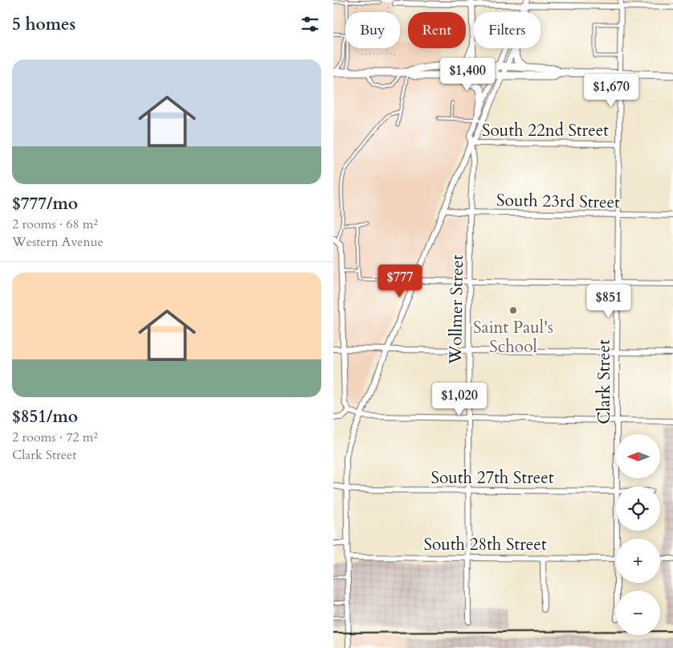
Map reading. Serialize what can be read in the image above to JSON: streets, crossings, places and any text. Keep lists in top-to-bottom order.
{
  "streets": {
    "street": [
      "South 22nd Street",
      "South 23rd Street",
      "Wollmer Street",
      "Clark Street",
      "South 27th Street",
      "South 28th Street"
    ]
  },
  "crossings": [
    ["South 22nd Street", "Wollmer Street"],
    ["South 22nd Street", "Clark Street"],
    ["South 23rd Street", "Wollmer Street"],
    ["South 23rd Street", "Clark Street"],
    ["Wollmer Street", "South 27th Street"],
    ["Wollmer Street", "South 28th Street"]
  ],
  "places": ["Saint Paul's School"],
  "north": "left",
  "page": {
    "heading": "5 homes",
    "chip": ["Buy", "Rent", "Filters"],
    "list": [
      {
        "name": "$777/mo",
        "note": "2 rooms · 68 m² · Western Avenue"
      },
      {
        "name": "$851/mo",
        "note": "2 rooms · 72 m² · Clark Street"
      }
    ],
    "price": [
      "$1,400",
      "$1,670",
      "$777",
      "$851",
      "$1,020"
    ],
    "map_buttons": ["+", "−"]
  }
}
